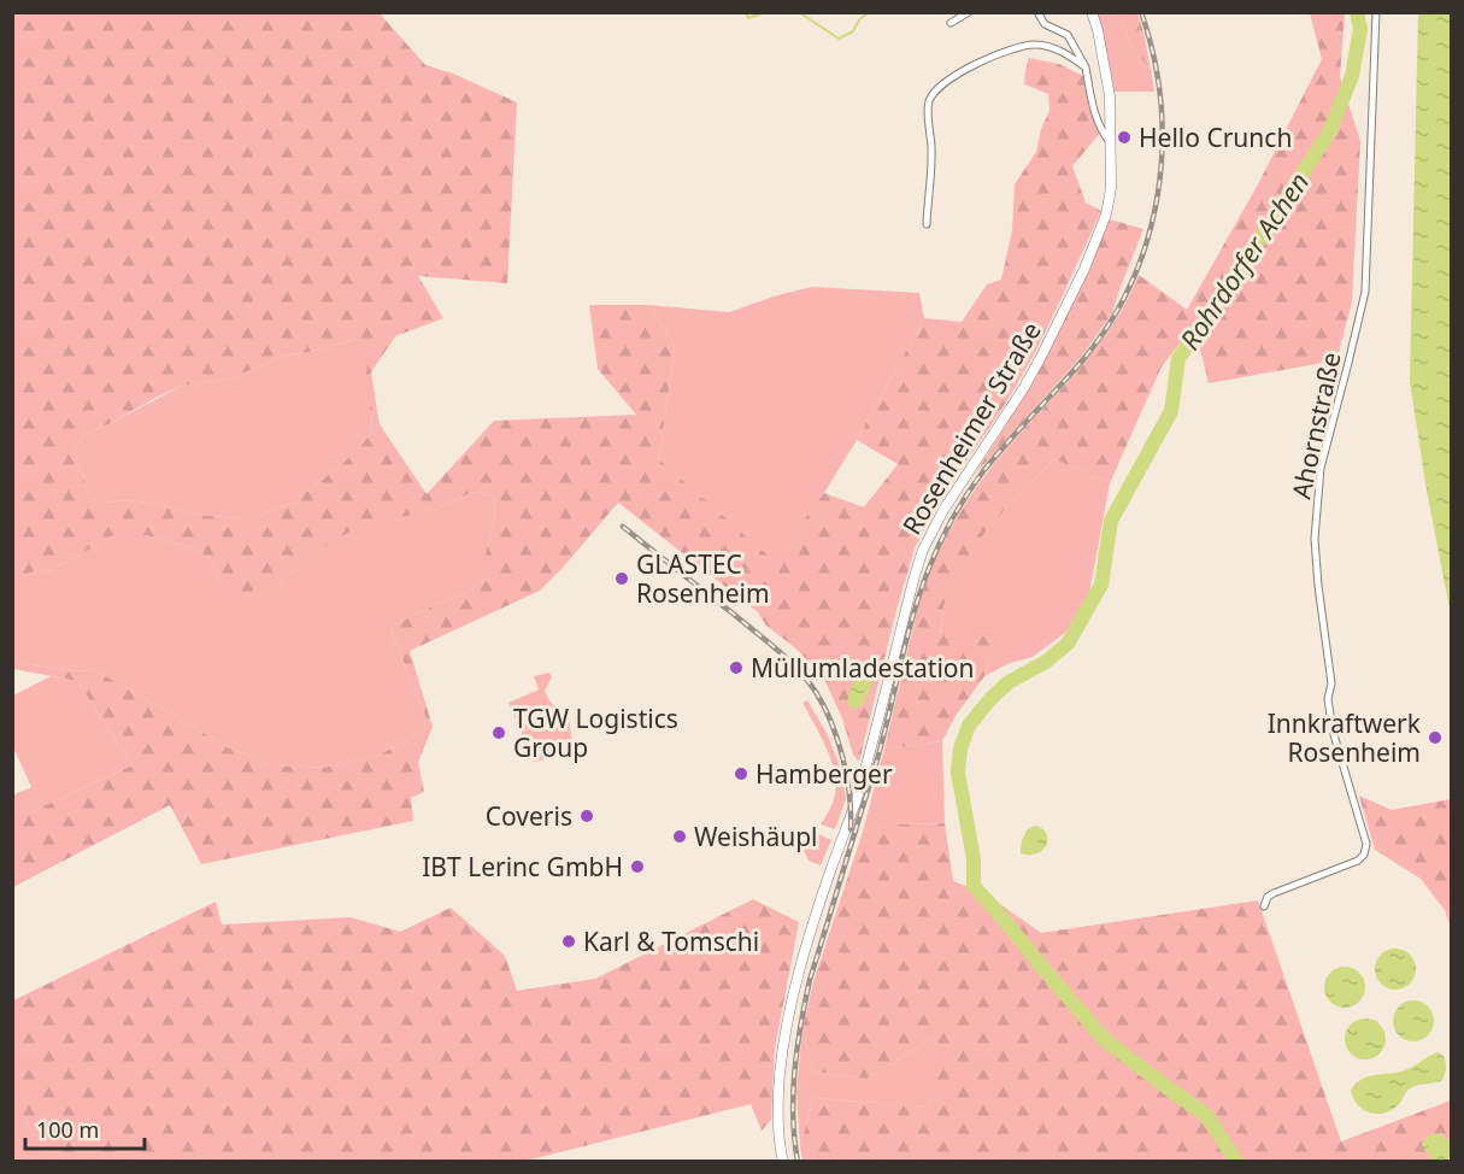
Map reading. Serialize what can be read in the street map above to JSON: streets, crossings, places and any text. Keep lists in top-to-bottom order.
{
  "streets": {
    "main road": ["Rosenheimer Straße"],
    "street": ["Ahornstraße"]
  },
  "water": ["Rohrdorfer Achen"],
  "places": [
    "Hello Crunch",
    "GLASTEC Rosenheim",
    "Müllumladestation",
    "TGW Logistics Group",
    "Innkraftwerk Rosenheim",
    "Hamberger",
    "Coveris",
    "Weishäupl",
    "IBT Lerinc GmbH",
    "Karl & Tomschi"
  ],
  "scale_bar": "100 m"
}
